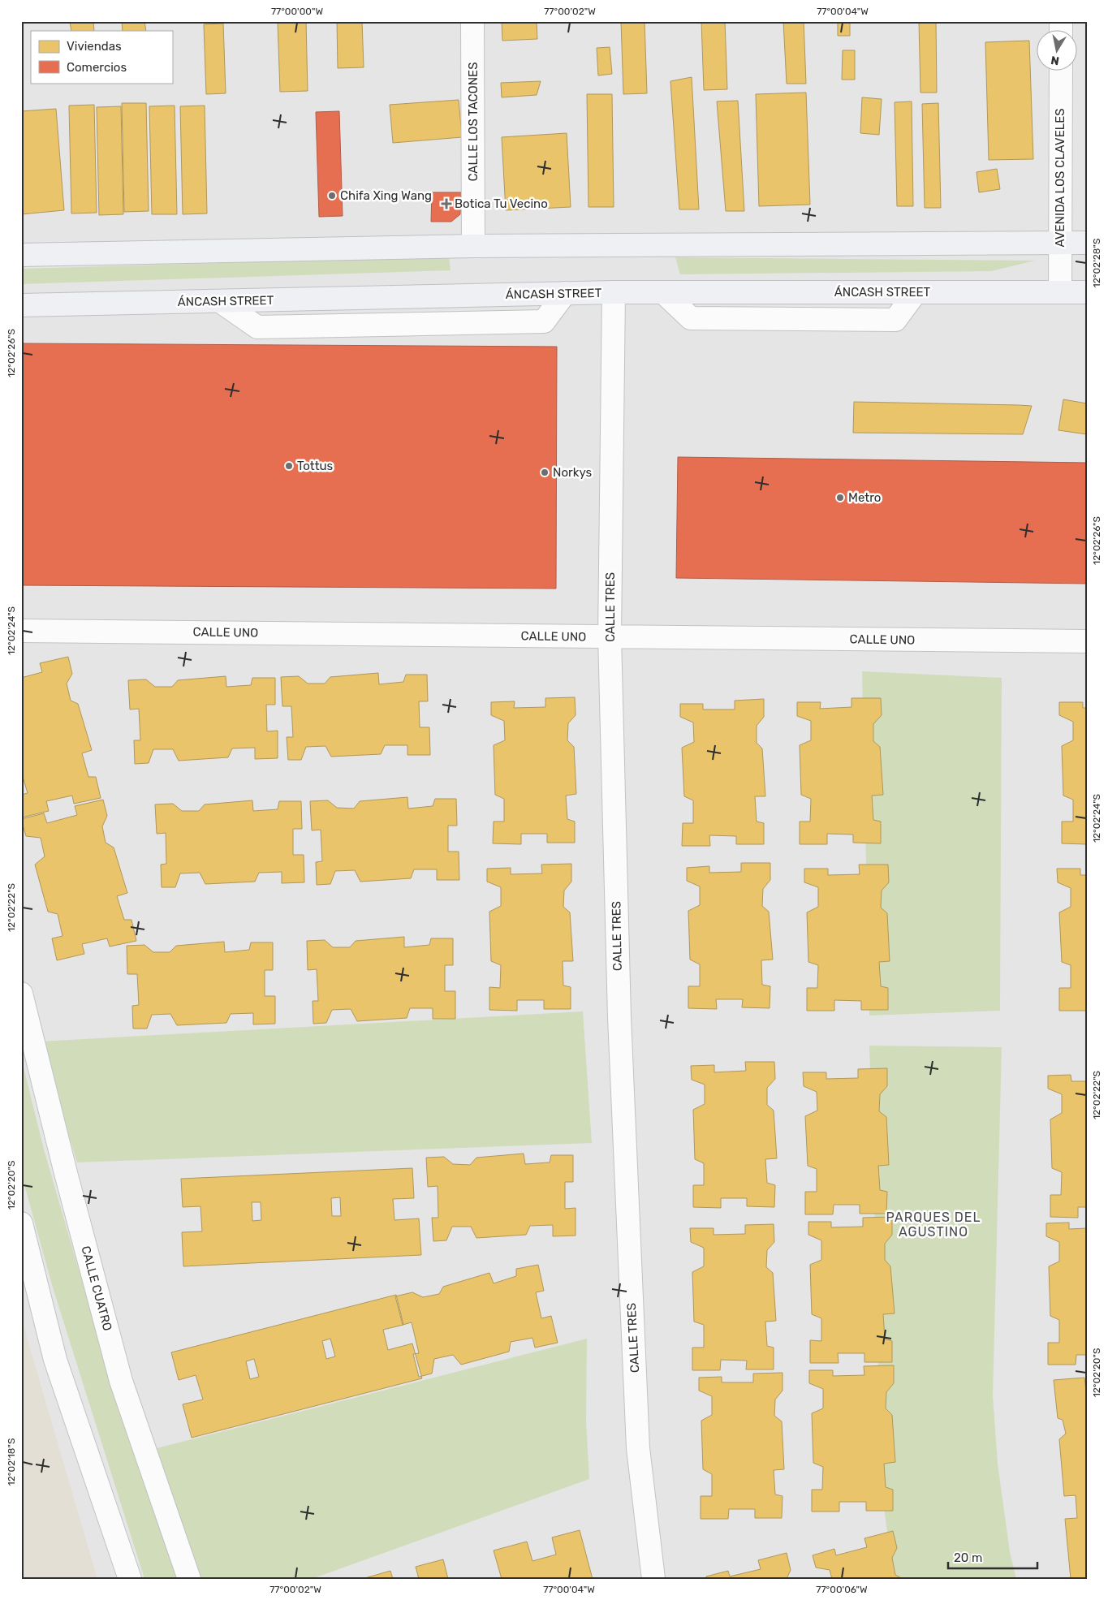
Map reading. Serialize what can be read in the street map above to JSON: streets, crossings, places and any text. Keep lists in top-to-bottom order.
{
  "streets": {
    "main road": ["ÁNCASH STREET"],
    "street": [
      "CALLE LOS TACONES",
      "AVENIDA LOS CLAVELES",
      "CALLE TRES",
      "CALLE UNO",
      "CALLE CUATRO"
    ]
  },
  "crossings": [
    ["AVENIDA LOS CLAVELES", "ÁNCASH STREET"],
    ["ÁNCASH STREET", "CALLE TRES"],
    ["CALLE TRES", "CALLE UNO"]
  ],
  "districts": ["PARQUES DEL AGUSTINO"],
  "places": {
    "other": [
      "Chifa Xing Wang",
      "Tottus",
      "Norkys",
      "Metro"
    ],
    "health": ["Botica Tu Vecino"]
  },
  "legend": ["Viviendas", "Comercios"],
  "scale_bar": "20 m",
  "north": "bottom",
  "coordinates": [
    "77°00'00\"W",
    "77°00'02\"W",
    "77°00'04\"W",
    "12°02'28\"S",
    "12°02'26\"S",
    "12°02'24\"S",
    "12°02'22\"S",
    "12°02'20\"S",
    "12°02'18\"S",
    "77°00'06\"W"
  ]
}
